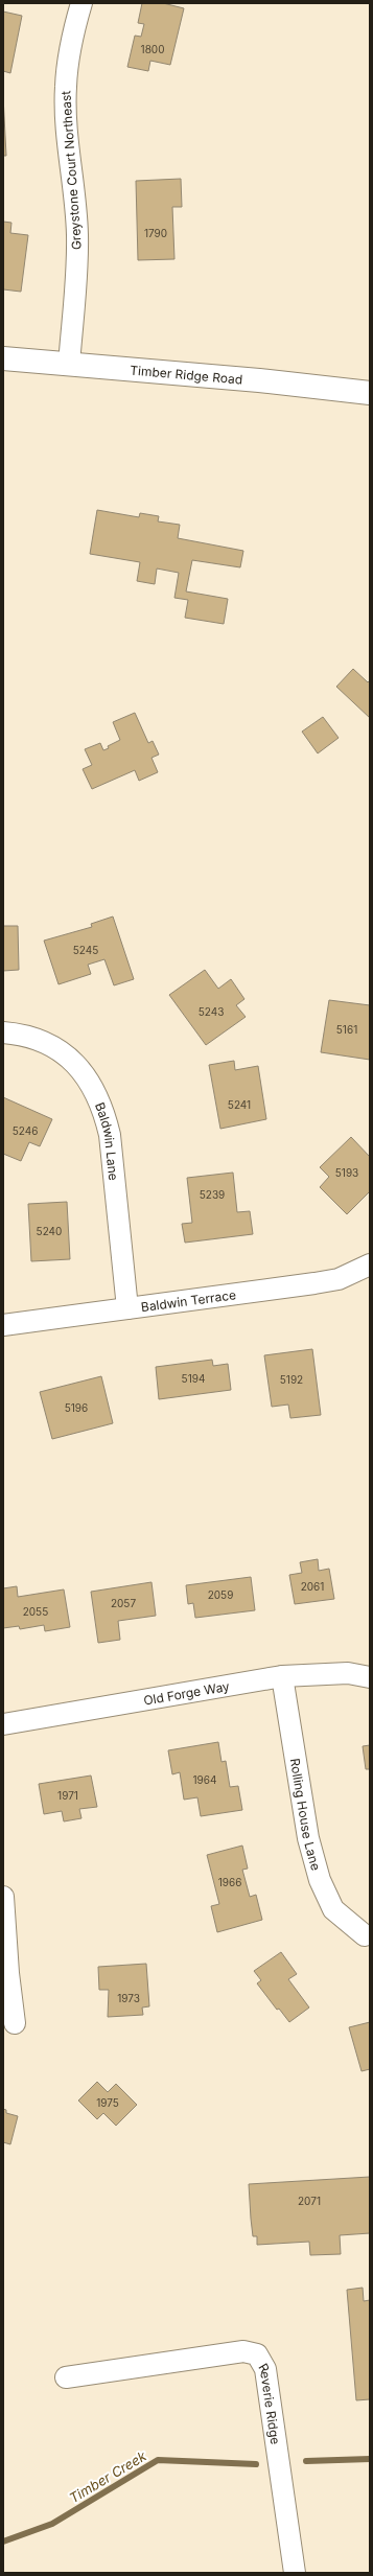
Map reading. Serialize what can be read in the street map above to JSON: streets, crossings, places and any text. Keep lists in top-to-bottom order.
{
  "streets": {
    "street": [
      "Greystone Court Northeast",
      "Timber Ridge Road",
      "Baldwin Lane",
      "Baldwin Terrace",
      "Old Forge Way",
      "Rolling House Lane",
      "Reverie Ridge"
    ]
  },
  "crossings": [
    ["Greystone Court Northeast", "Timber Ridge Road"],
    ["Baldwin Lane", "Baldwin Terrace"],
    ["Old Forge Way", "Rolling House Lane"]
  ],
  "water": ["Timber Creek"],
  "house_numbers": [
    "1800",
    "1790",
    "5245",
    "5243",
    "5161",
    "5241",
    "5246",
    "5193",
    "5239",
    "5240",
    "5194",
    "5192",
    "5196",
    "2061",
    "2059",
    "2057",
    "2055",
    "1964",
    "1971",
    "1966",
    "1973",
    "1975",
    "2071"
  ]
}
